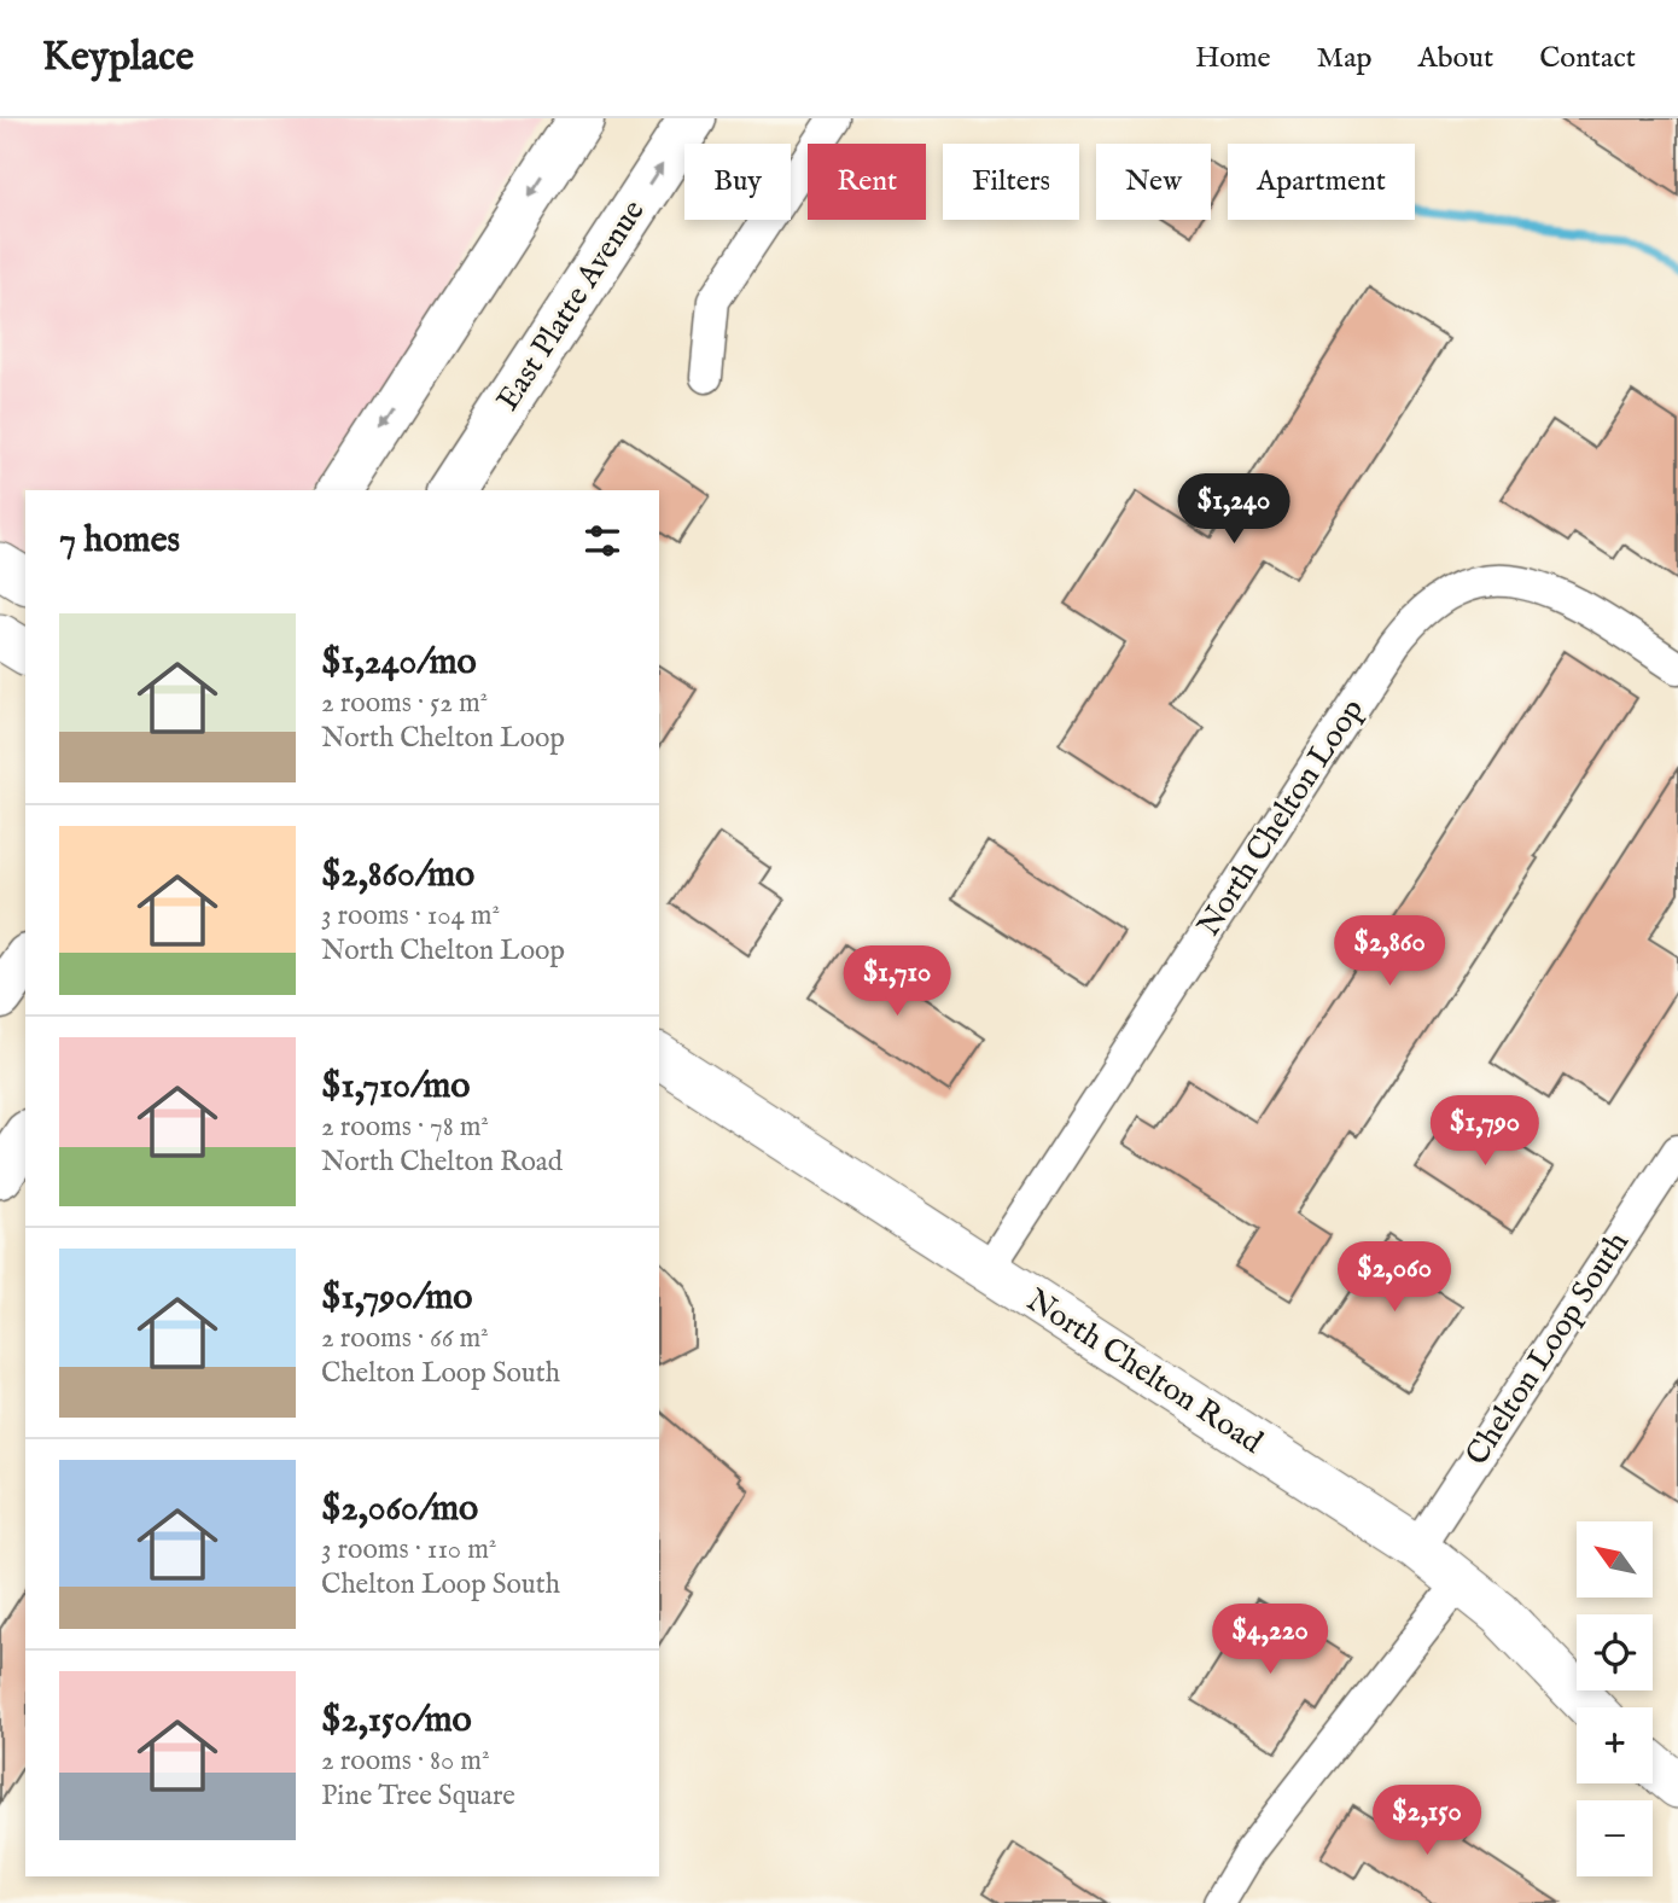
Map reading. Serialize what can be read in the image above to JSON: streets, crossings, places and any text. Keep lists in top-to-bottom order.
{
  "streets": {
    "main road": ["East Platte Avenue", "North Chelton Road"],
    "street": ["North Chelton Loop", "Chelton Loop South"]
  },
  "crossings": [
    ["North Chelton Loop", "North Chelton Road"],
    ["Chelton Loop South", "North Chelton Road"]
  ],
  "north": "top left",
  "page": {
    "header": "Keyplace",
    "nav": [
      "Home",
      "Map",
      "About",
      "Contact"
    ],
    "chip": [
      "Buy",
      "Rent",
      "Filters",
      "New",
      "Apartment"
    ],
    "price": [
      "$1,240",
      "$2,860",
      "$1,710",
      "$1,790",
      "$2,060",
      "$4,220",
      "$2,150"
    ],
    "heading": "7 homes",
    "list": [
      {
        "name": "$1,240/mo",
        "note": "2 rooms · 52 m² · North Chelton Loop"
      },
      {
        "name": "$2,860/mo",
        "note": "3 rooms · 104 m² · North Chelton Loop"
      },
      {
        "name": "$1,710/mo",
        "note": "2 rooms · 78 m² · North Chelton Road"
      },
      {
        "name": "$1,790/mo",
        "note": "2 rooms · 66 m² · Chelton Loop South"
      },
      {
        "name": "$2,060/mo",
        "note": "3 rooms · 110 m² · Chelton Loop South"
      },
      {
        "name": "$2,150/mo",
        "note": "2 rooms · 80 m² · Pine Tree Square"
      }
    ],
    "map_buttons": ["+", "−"]
  }
}
